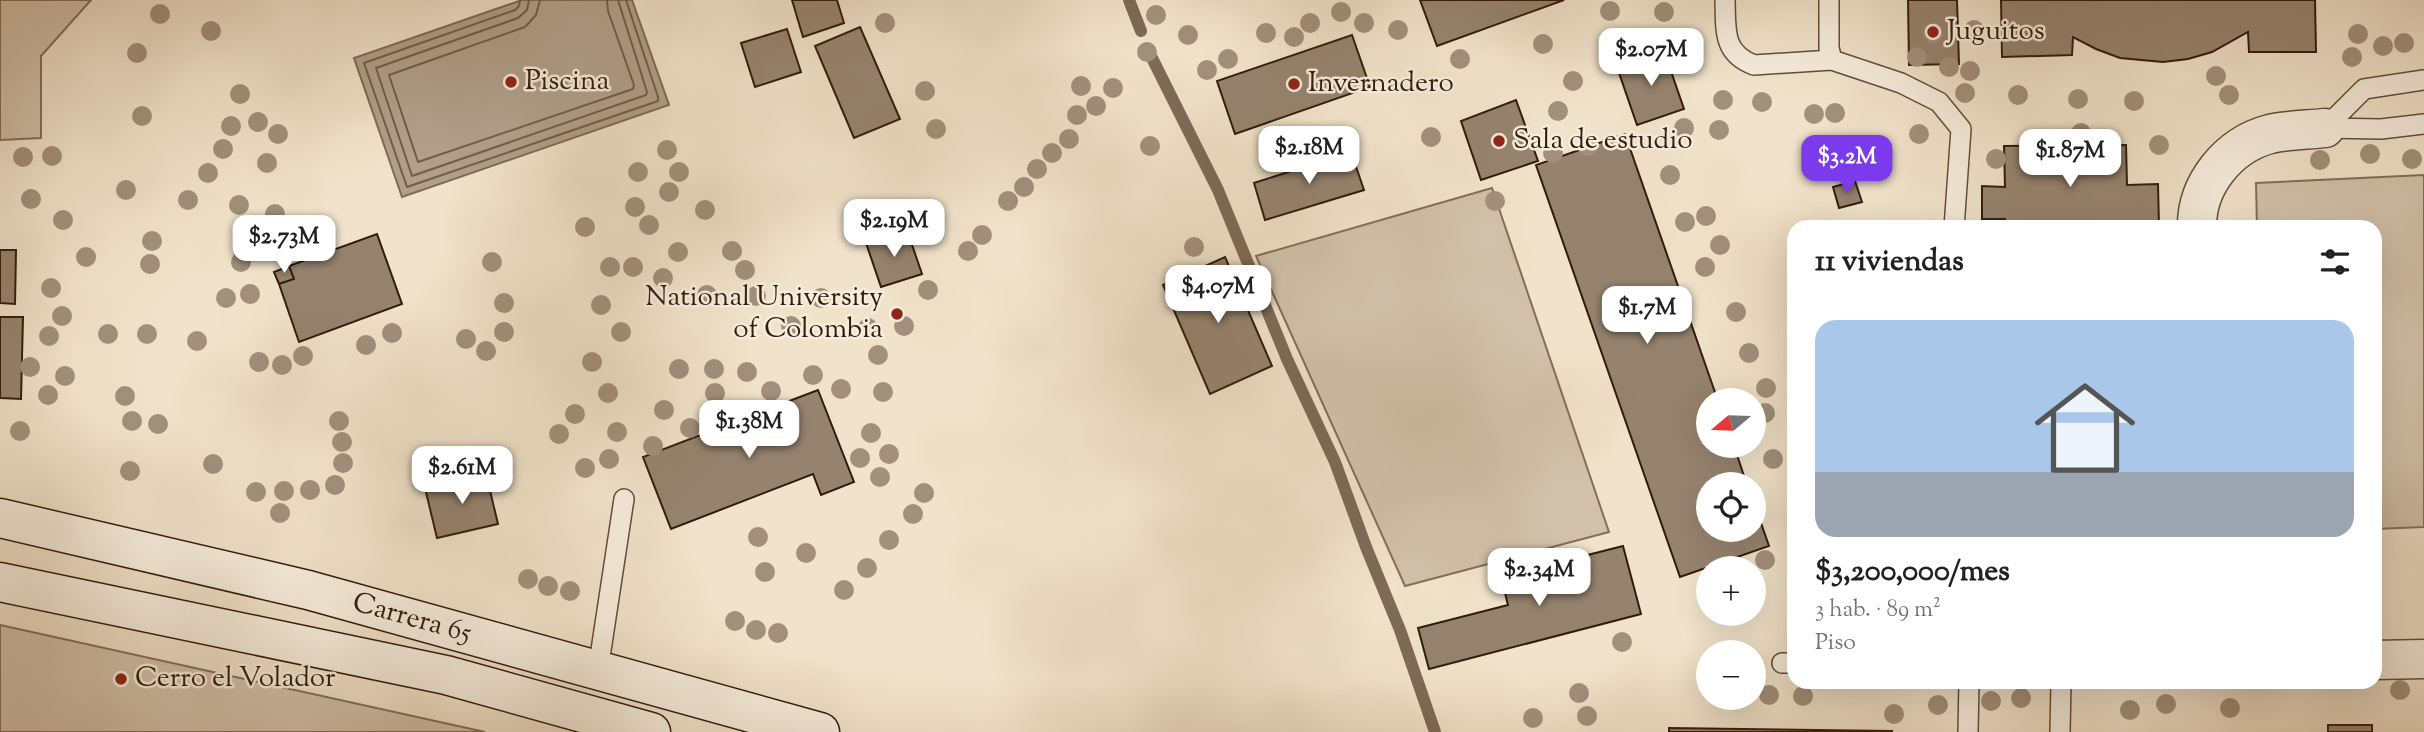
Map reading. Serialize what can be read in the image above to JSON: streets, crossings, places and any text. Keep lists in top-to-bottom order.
{
  "streets": {
    "main road": ["Carrera 65"]
  },
  "places": [
    "Juguitos",
    "Piscina",
    "Invernadero",
    "Sala de estudio",
    "National University of Colombia",
    "Cerro el Volador"
  ],
  "north": "left",
  "page": {
    "price": [
      "$2.07M",
      "$2.18M",
      "$1.87M",
      "$3.2M",
      "$2.19M",
      "$2.73M",
      "$4.07M",
      "$1.7M",
      "$1.38M",
      "$2.61M",
      "$2.34M"
    ],
    "heading": "11 viviendas",
    "list": [
      {
        "name": "$3,200,000/mes",
        "note": "3 hab. · 89 m² · Piso"
      }
    ],
    "map_buttons": ["+", "−"]
  }
}
